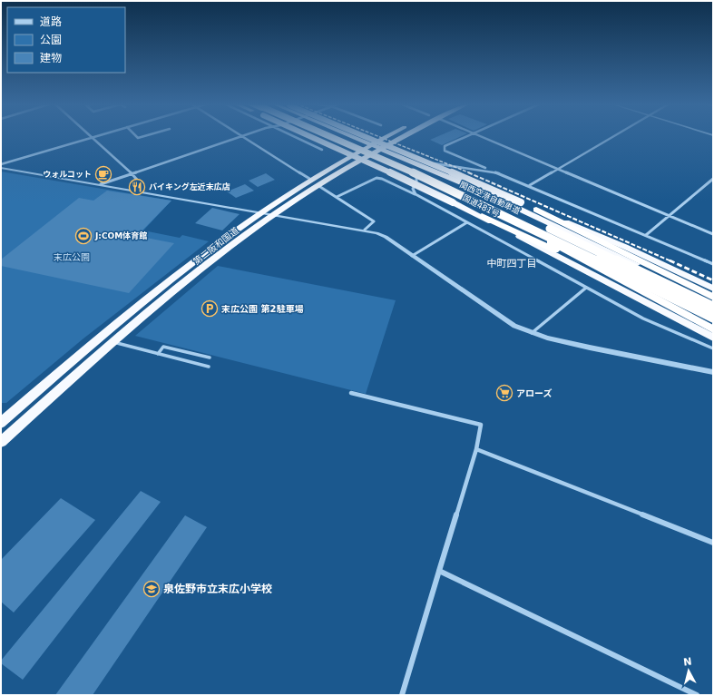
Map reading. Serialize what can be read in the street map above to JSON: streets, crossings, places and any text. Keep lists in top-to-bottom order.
{
  "streets": {
    "highway": ["関西空港自動車道", "国道481号", "第二阪和国道"]
  },
  "districts": ["中町四丁目"],
  "parks": ["末広公園"],
  "places": {
    "cafe": ["ウォルコット"],
    "restaurant": ["バイキング左近末広店"],
    "sports": ["J:COM体育館"],
    "parking": ["末広公園 第2駐車場"],
    "supermarket": ["アローズ"],
    "school or university": ["泉佐野市立末広小学校"]
  },
  "legend": ["道路", "公園", "建物"],
  "north": "top"
}
